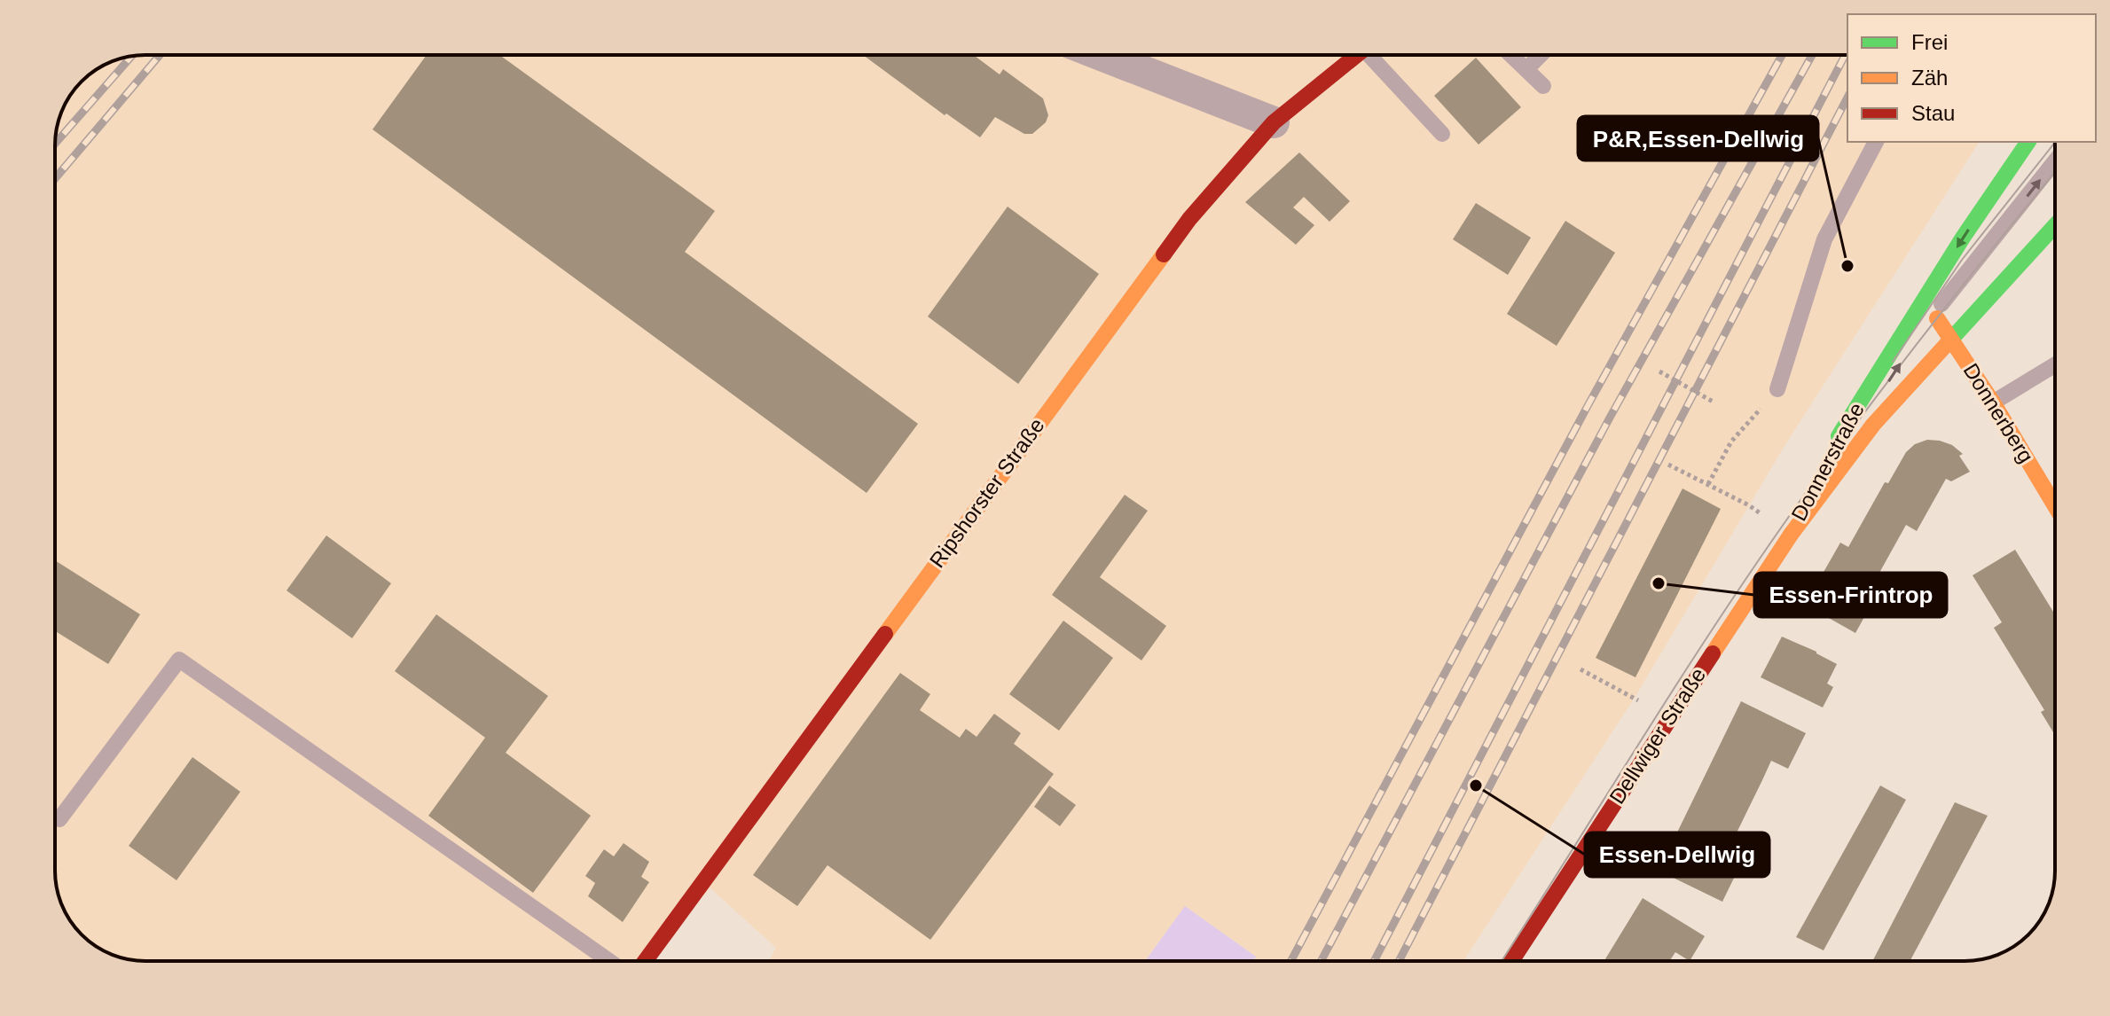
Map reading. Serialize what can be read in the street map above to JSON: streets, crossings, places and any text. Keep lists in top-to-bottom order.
{
  "streets": {
    "street": [
      "Donnerberg",
      "Donnerstraße",
      "Ripshorster Straße",
      "Dellwiger Straße"
    ]
  },
  "crossings": [
    ["Donnerberg", "Donnerstraße"],
    ["Donnerstraße", "Dellwiger Straße"]
  ],
  "places": ["P&R,Essen-Dellwig", "Essen-Frintrop", "Essen-Dellwig"],
  "legend": ["Frei", "Zäh", "Stau"]
}
